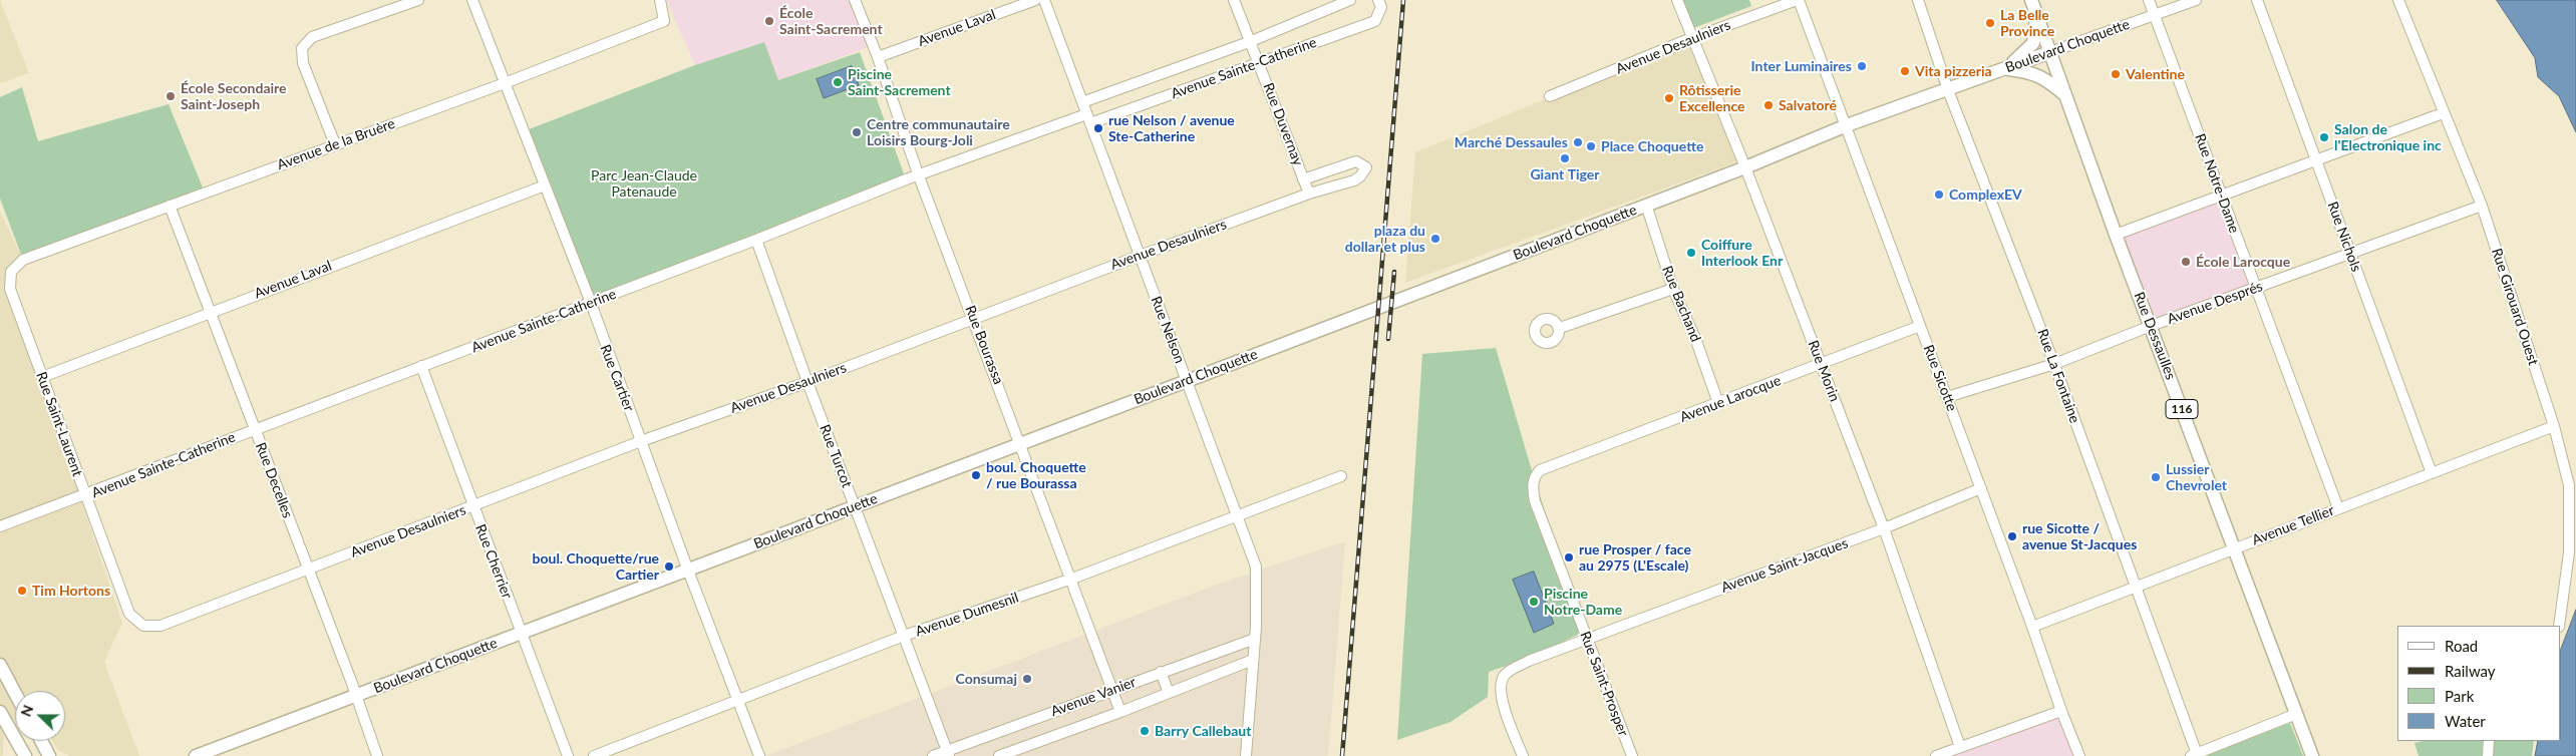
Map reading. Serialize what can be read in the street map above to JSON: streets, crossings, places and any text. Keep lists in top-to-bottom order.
{
  "streets": {
    "main road": ["Boulevard Choquette", "Rue Dessaulles", "116"],
    "street": [
      "Avenue Laval",
      "Avenue Desaulniers",
      "Avenue Sainte-Catherine",
      "Rue Duvernay",
      "Avenue de la Bruère",
      "Rue Notre-Dame",
      "Rue Nichols",
      "Avenue Després",
      "Rue Bachand",
      "Rue Girouard Ouest",
      "Rue Nelson",
      "Rue Bourassa",
      "Rue Morin",
      "Rue La Fontaine",
      "Rue Cartier",
      "Rue Sicotte",
      "Avenue Larocque",
      "Rue Saint-Laurent",
      "Rue Turcot",
      "Rue Decelles",
      "Avenue Tellier",
      "Rue Cherrier",
      "Avenue Saint-Jacques",
      "Avenue Dumesnil",
      "Rue Saint-Prosper",
      "Avenue Vanier"
    ]
  },
  "crossings": [
    ["Avenue Laval", "Rue Bourassa"],
    ["Avenue Laval", "Rue Cartier"],
    ["Avenue Laval", "Rue Saint-Laurent"],
    ["Avenue Laval", "Rue Decelles"],
    ["Boulevard Choquette", "Rue Notre-Dame"],
    ["Boulevard Choquette", "Rue Bachand"],
    ["Boulevard Choquette", "Rue Nelson"],
    ["Boulevard Choquette", "Rue Dessaulles"],
    ["Boulevard Choquette", "Rue Bourassa"],
    ["Boulevard Choquette", "Rue Morin"],
    ["Boulevard Choquette", "Rue La Fontaine"],
    ["Boulevard Choquette", "Rue Cartier"],
    ["Boulevard Choquette", "Rue Sicotte"],
    ["Boulevard Choquette", "Rue Turcot"],
    ["Boulevard Choquette", "Rue Decelles"],
    ["Boulevard Choquette", "Rue Cherrier"],
    ["Avenue Desaulniers", "Rue Duvernay"],
    ["Avenue Desaulniers", "Rue Nelson"],
    ["Avenue Desaulniers", "Rue Bourassa"],
    ["Avenue Desaulniers", "Rue Morin"],
    ["Avenue Desaulniers", "Rue Cartier"],
    ["Avenue Desaulniers", "Rue Sicotte"],
    ["Avenue Desaulniers", "Rue Saint-Laurent"],
    ["Avenue Desaulniers", "Rue Turcot"],
    ["Avenue Desaulniers", "Rue Decelles"],
    ["Avenue Desaulniers", "Rue Cherrier"],
    ["Avenue Sainte-Catherine", "Rue Duvernay"],
    ["Avenue Sainte-Catherine", "Rue Nelson"],
    ["Avenue Sainte-Catherine", "Rue Bourassa"],
    ["Avenue Sainte-Catherine", "Rue Cartier"],
    ["Avenue Sainte-Catherine", "Rue Saint-Laurent"],
    ["Avenue Sainte-Catherine", "Rue Turcot"],
    ["Avenue Sainte-Catherine", "Rue Decelles"],
    ["Avenue Sainte-Catherine", "Rue Cherrier"],
    ["Avenue de la Bruère", "Rue Cartier"],
    ["Avenue de la Bruère", "Rue Saint-Laurent"],
    ["Avenue de la Bruère", "Rue Decelles"],
    ["Rue Notre-Dame", "Avenue Després"],
    ["Rue Notre-Dame", "Avenue Tellier"],
    ["Rue Nichols", "Avenue Després"],
    ["Rue Nichols", "Avenue Tellier"],
    ["Avenue Després", "Rue Girouard Ouest"],
    ["Avenue Després", "Rue Dessaulles"],
    ["Avenue Després", "Rue La Fontaine"],
    ["Avenue Després", "Rue Sicotte"],
    ["Rue Bachand", "Avenue Larocque"],
    ["Rue Girouard Ouest", "Avenue Tellier"],
    ["Rue Nelson", "Avenue Dumesnil"],
    ["Rue Nelson", "Avenue Vanier"],
    ["Rue Dessaulles", "Avenue Tellier"],
    ["Rue Bourassa", "Avenue Dumesnil"],
    ["Rue Bourassa", "Avenue Vanier"],
    ["Rue Morin", "Avenue Larocque"],
    ["Rue Morin", "Avenue Saint-Jacques"],
    ["Rue La Fontaine", "Avenue Tellier"],
    ["Rue Cartier", "Avenue Dumesnil"],
    ["Rue Sicotte", "Avenue Larocque"],
    ["Rue Sicotte", "Avenue Tellier"],
    ["Rue Sicotte", "Avenue Saint-Jacques"],
    ["Avenue Larocque", "Rue Saint-Prosper"],
    ["Rue Turcot", "Avenue Dumesnil"],
    ["Rue Turcot", "Avenue Vanier"],
    ["Avenue Saint-Jacques", "Rue Saint-Prosper"]
  ],
  "parks": ["Parc Jean-Claude Patenaude"],
  "places": [
    "École Saint-Sacrement",
    "La Belle Province",
    "Inter Luminaires",
    "Vita pizzeria",
    "Valentine",
    "Piscine Saint-Sacrement",
    "École Secondaire Saint-Joseph",
    "Rôtisserie Excellence",
    "Salvatoré",
    "rue Nelson / avenue Ste-Catherine",
    "Centre communautaire Loisirs Bourg-Joli",
    "Salon de l'Electronique inc",
    "Marché Dessaules",
    "Place Choquette",
    "Giant Tiger",
    "ComplexEV",
    "plaza du dollar et plus",
    "Coiffure Interlook Enr",
    "École Larocque",
    "boul. Choquette / rue Bourassa",
    "Lussier Chevrolet",
    "rue Sicotte / avenue St-Jacques",
    "rue Prosper / face au 2975 (L'Escale)",
    "boul. Choquette/rue Cartier",
    "Tim Hortons",
    "Piscine Notre-Dame",
    "Consumaj",
    "Barry Callebaut"
  ],
  "legend": [
    "Road",
    "Railway",
    "Park",
    "Water"
  ],
  "north": "left"
}
